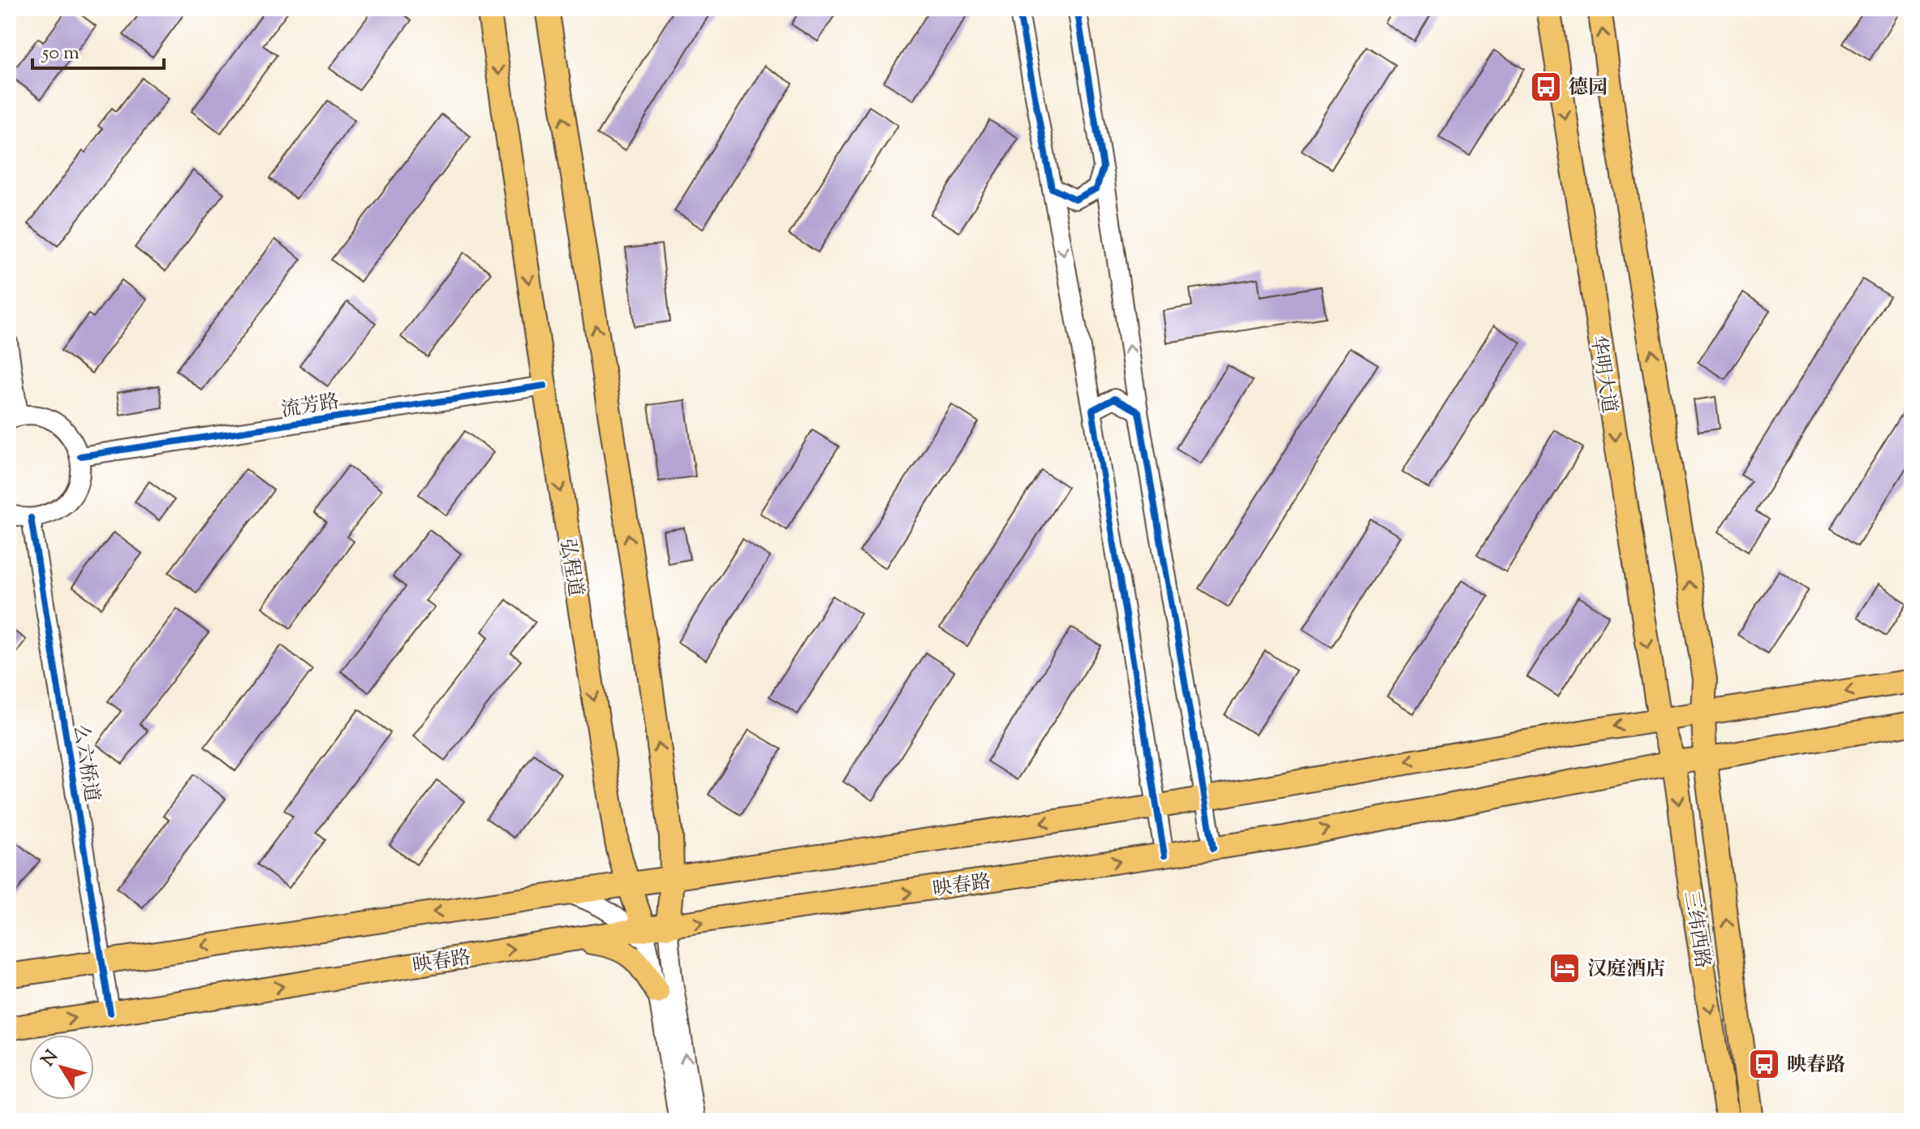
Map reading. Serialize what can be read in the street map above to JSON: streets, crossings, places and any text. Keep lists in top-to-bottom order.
{
  "streets": {
    "main road": [
      "华明大道",
      "弘程道",
      "映春路",
      "三纬西路"
    ],
    "street": ["流芳路", "么六桥道"]
  },
  "crossings": [
    ["华明大道", "映春路"],
    ["华明大道", "三纬西路"],
    ["流芳路", "弘程道"],
    ["弘程道", "映春路"],
    ["么六桥道", "映春路"],
    ["映春路", "三纬西路"]
  ],
  "places": {
    "bus stop": ["德园", "映春路"],
    "hotel": ["汉庭酒店"]
  },
  "scale_bar": "50 m",
  "north": "top left"
}
